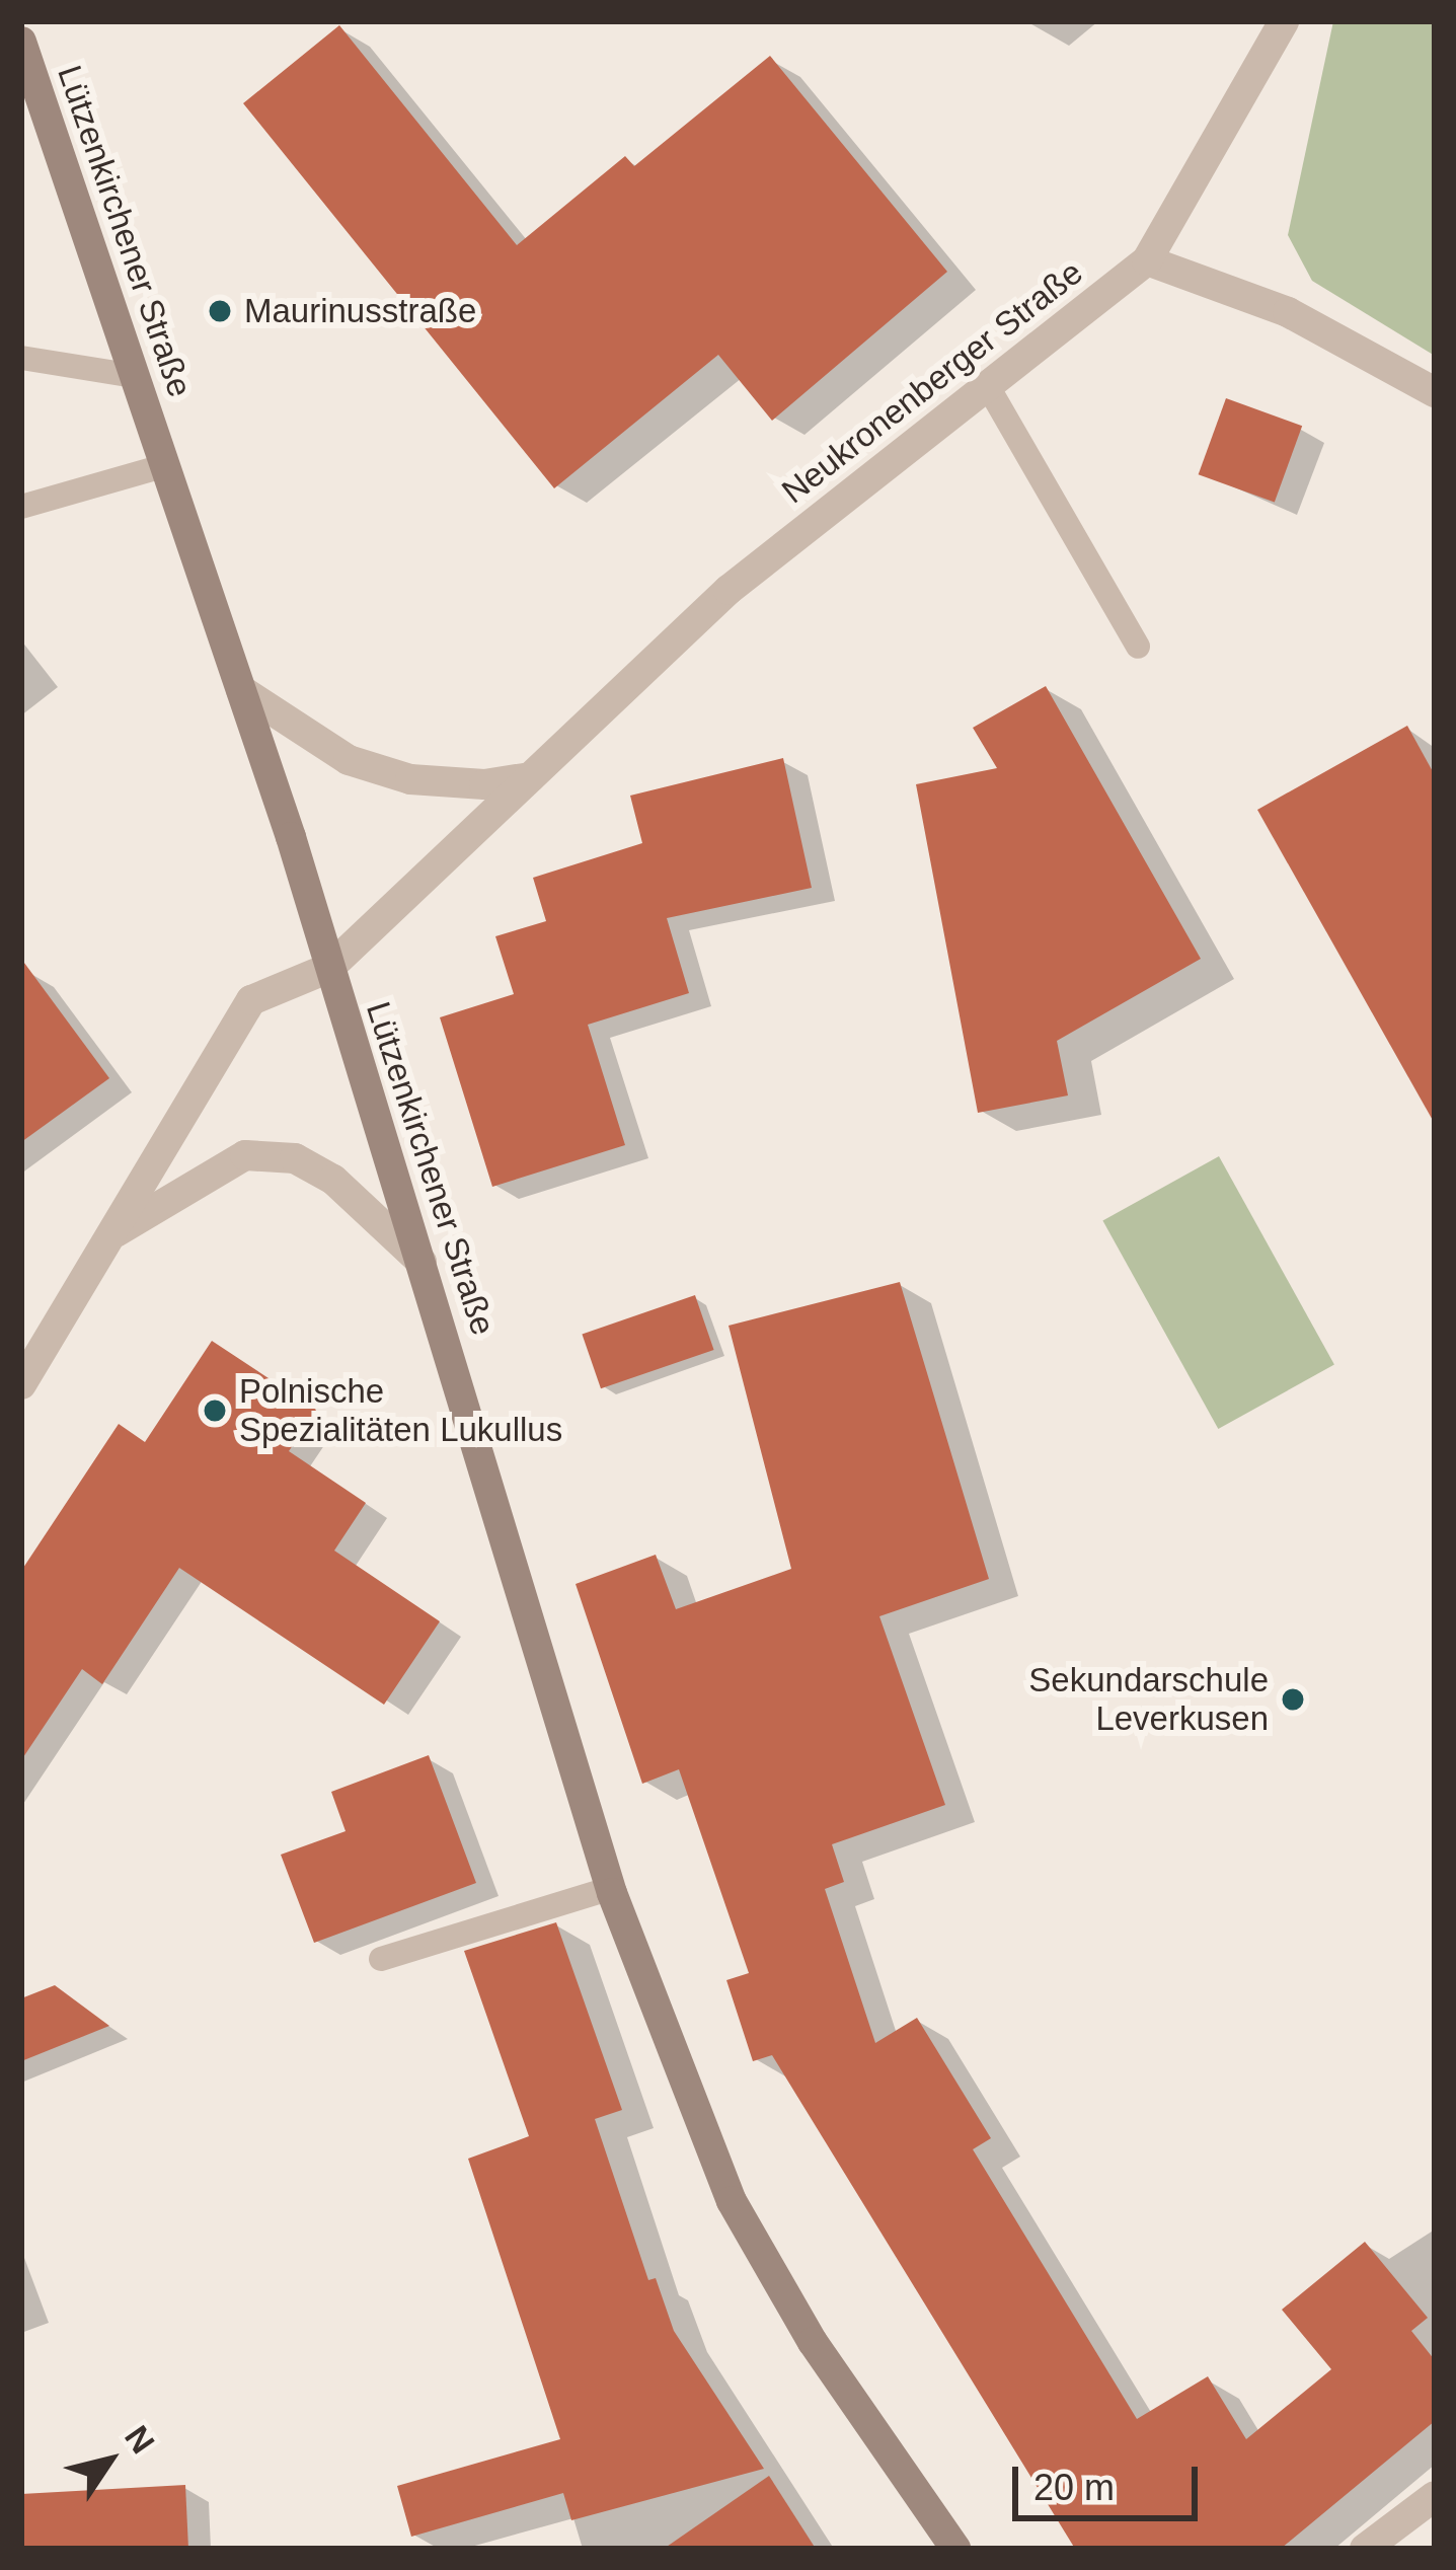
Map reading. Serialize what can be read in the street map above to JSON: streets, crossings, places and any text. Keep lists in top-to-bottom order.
{
  "streets": {
    "main road": ["Lützenkirchener Straße"],
    "street": ["Neukronenberger Straße"]
  },
  "crossings": [
    ["Lützenkirchener Straße", "Neukronenberger Straße"]
  ],
  "places": ["Maurinusstraße", "Polnische Spezialitäten Lukullus", "Sekundarschule Leverkusen"],
  "scale_bar": "20 m",
  "north": "top right"
}
